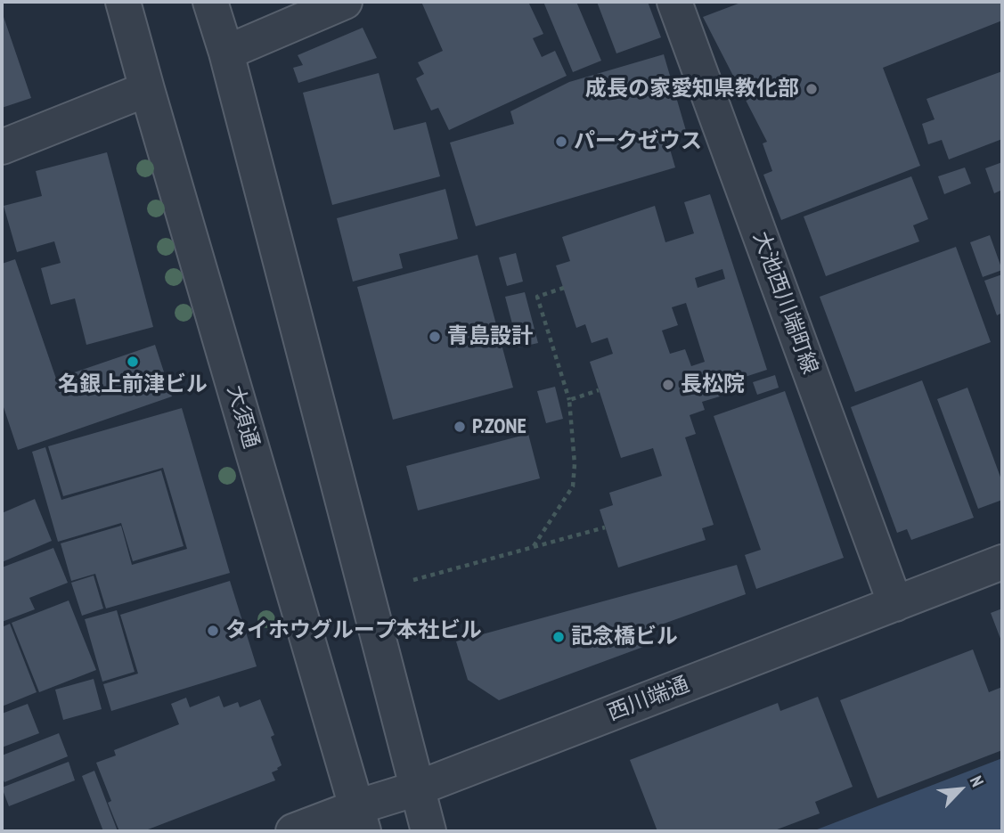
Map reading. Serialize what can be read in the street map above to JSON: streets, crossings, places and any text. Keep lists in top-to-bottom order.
{
  "streets": {
    "street": ["大池西川端町線", "大須通", "西川端通"]
  },
  "crossings": [
    ["大池西川端町線", "西川端通"],
    ["大須通", "西川端通"]
  ],
  "places": [
    "成長の家愛知県教化部",
    "パークゼウス",
    "青島設計",
    "名銀上前津ビル",
    "長松院",
    "P.ZONE",
    "タイホウグループ本社ビル",
    "記念橋ビル"
  ],
  "north": "top right"
}
